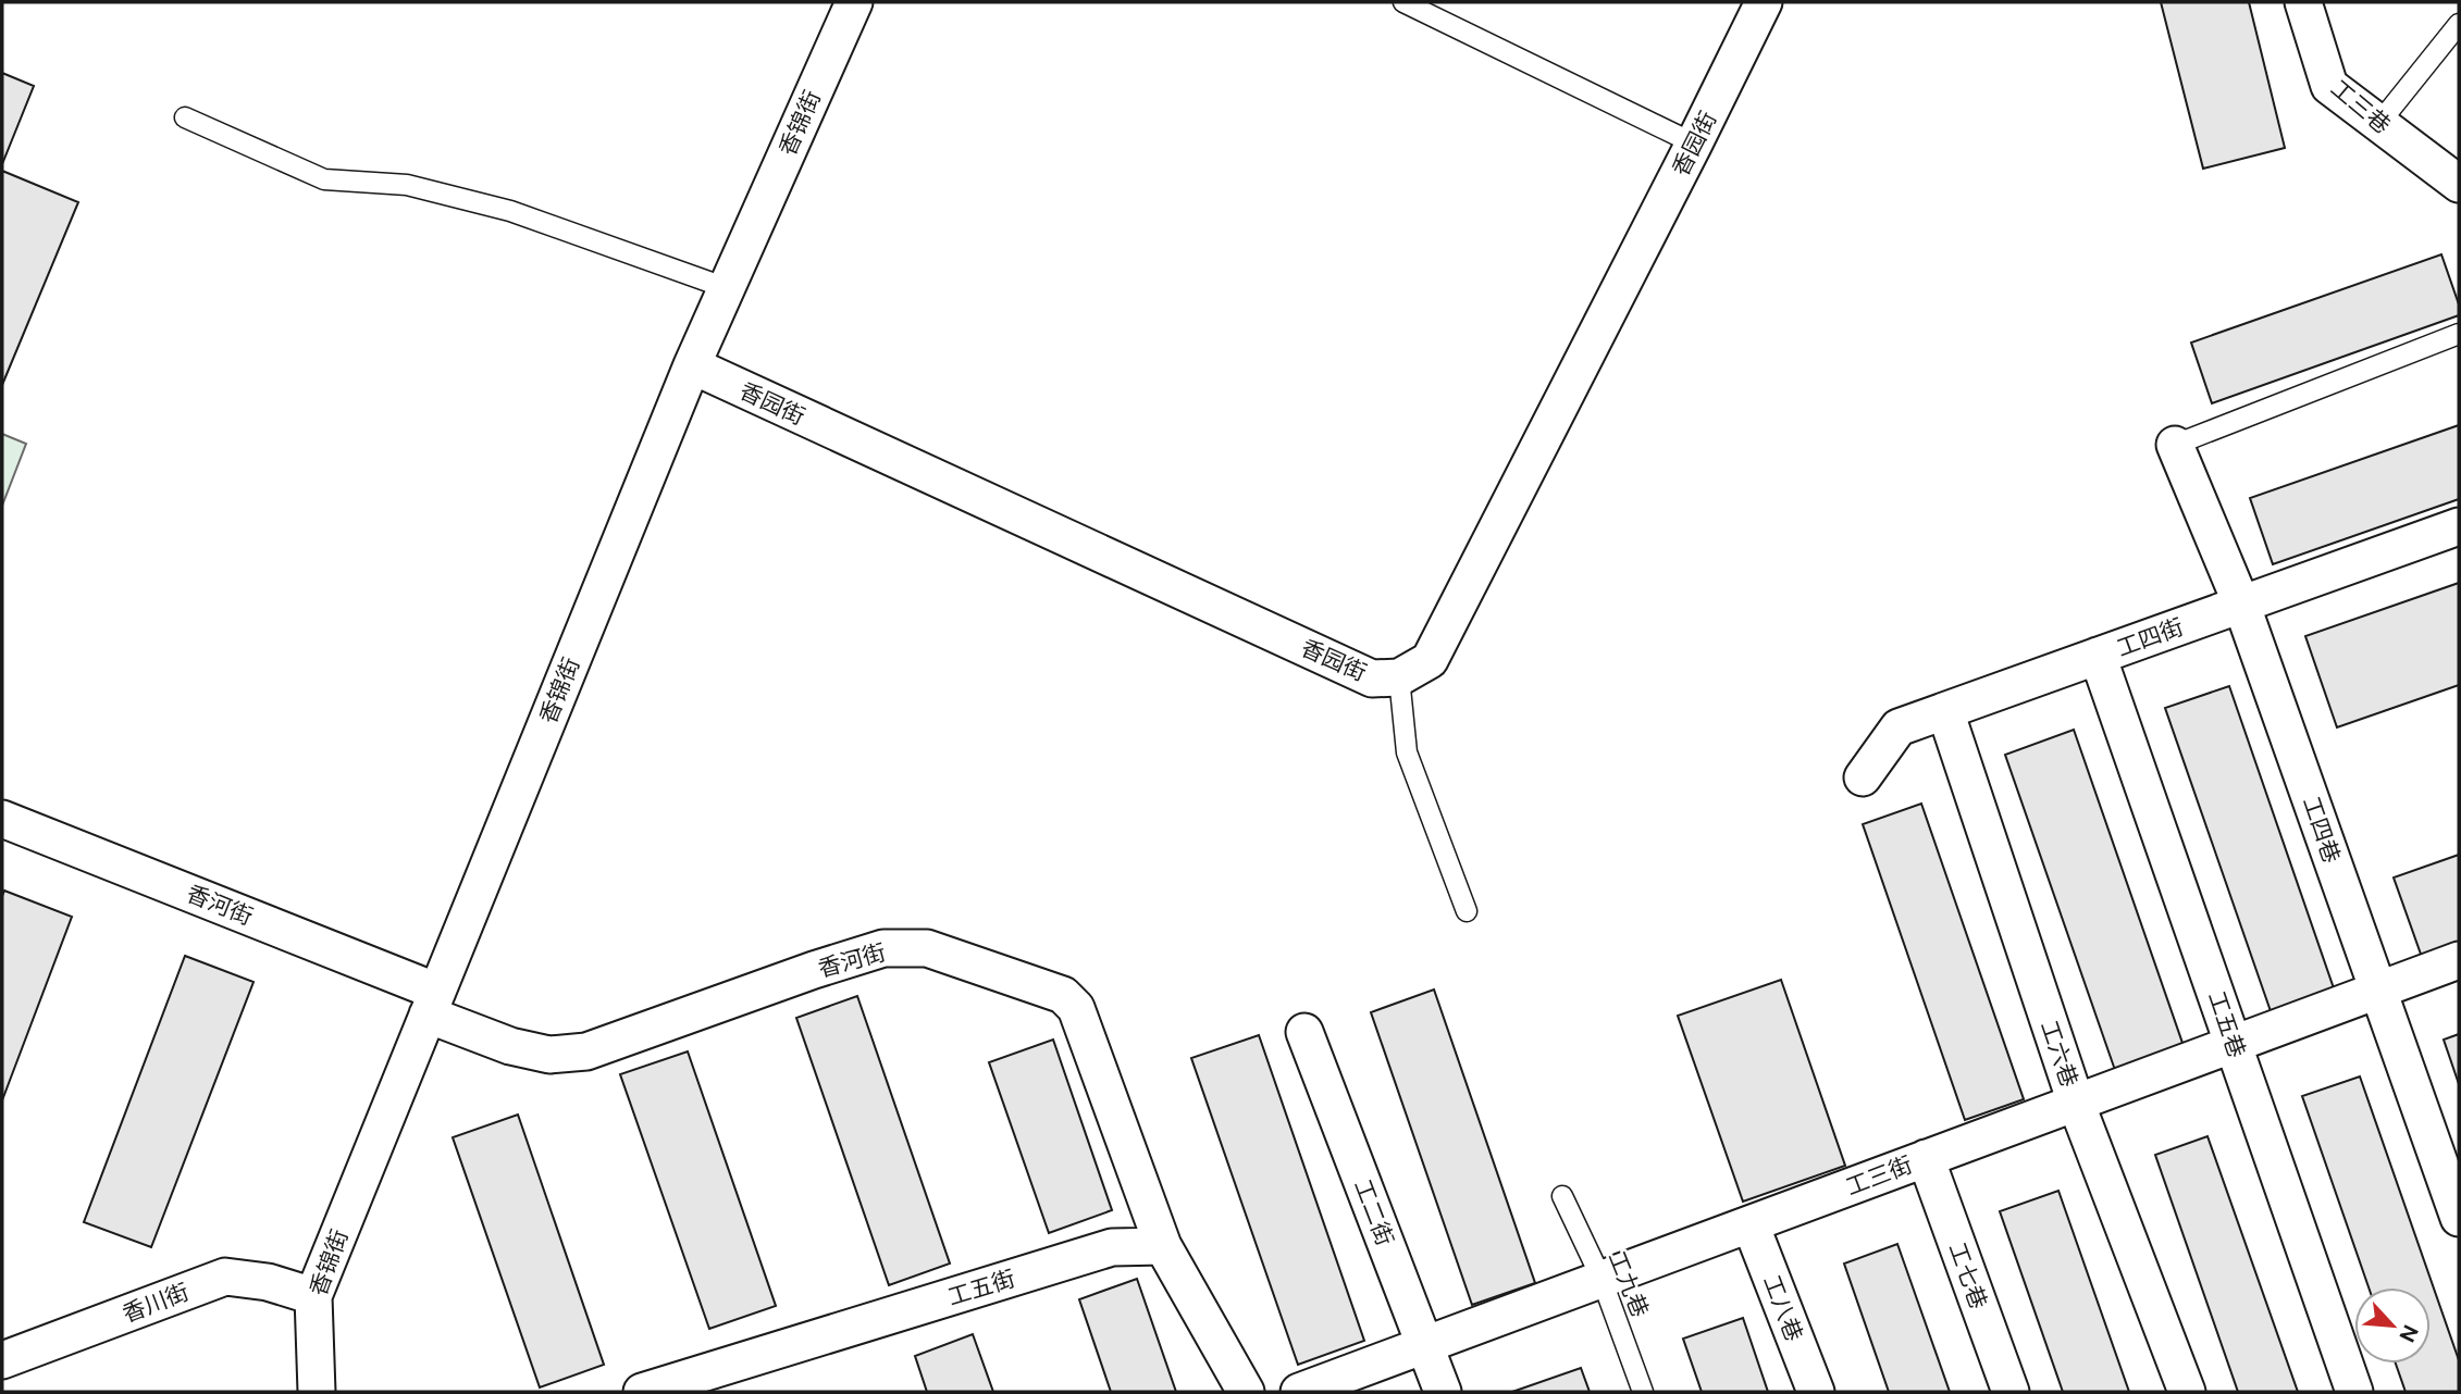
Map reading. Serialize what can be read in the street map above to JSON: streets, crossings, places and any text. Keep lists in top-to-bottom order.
{
  "streets": {
    "street": [
      "工三巷",
      "香锦街",
      "香园街",
      "工四街",
      "工四巷",
      "香河街",
      "工五巷",
      "工六巷",
      "工三街",
      "工二街",
      "工七巷",
      "工五街",
      "香川街",
      "工八巷"
    ],
    "lane": ["工九巷"]
  },
  "crossings": [
    ["香锦街", "香园街"],
    ["香锦街", "香河街"],
    ["香锦街", "香川街"],
    ["工四街", "工四巷"],
    ["工四街", "工五巷"],
    ["工四街", "工六巷"],
    ["工四巷", "工三街"],
    ["香河街", "工五街"],
    ["工五巷", "工三街"],
    ["工六巷", "工三街"],
    ["工三街", "工二街"],
    ["工三街", "工七巷"],
    ["工三街", "工九巷"],
    ["工三街", "工八巷"]
  ],
  "north": "bottom right"
}
